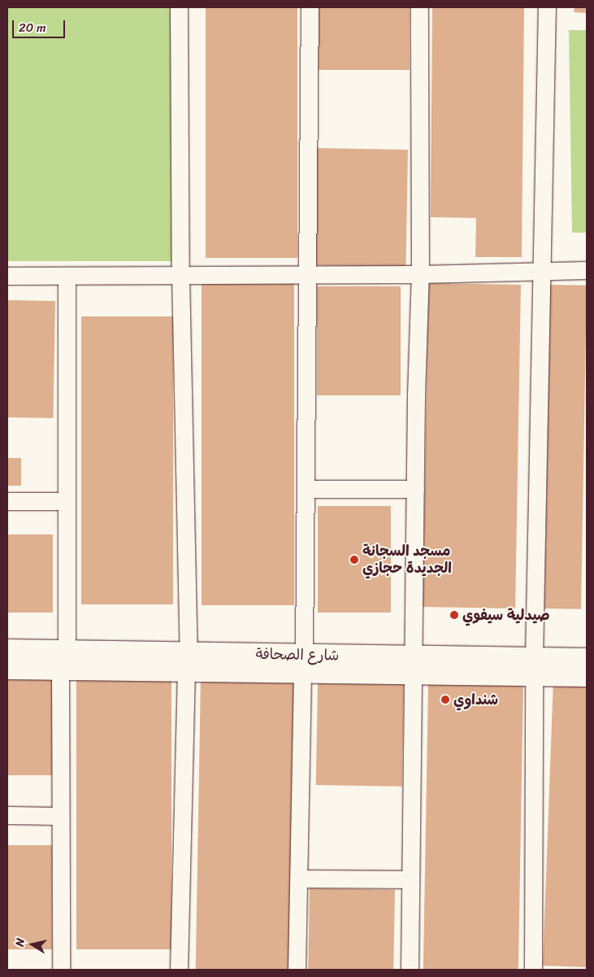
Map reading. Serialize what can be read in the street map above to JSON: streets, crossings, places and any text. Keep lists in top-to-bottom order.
{
  "streets": {
    "main road": ["شارع الصحافة"]
  },
  "places": ["مسجد السجانة الجديدة حجازي", "صيدلية سيفوي", "شنداوي"],
  "scale_bar": "20 m",
  "north": "left"
}
